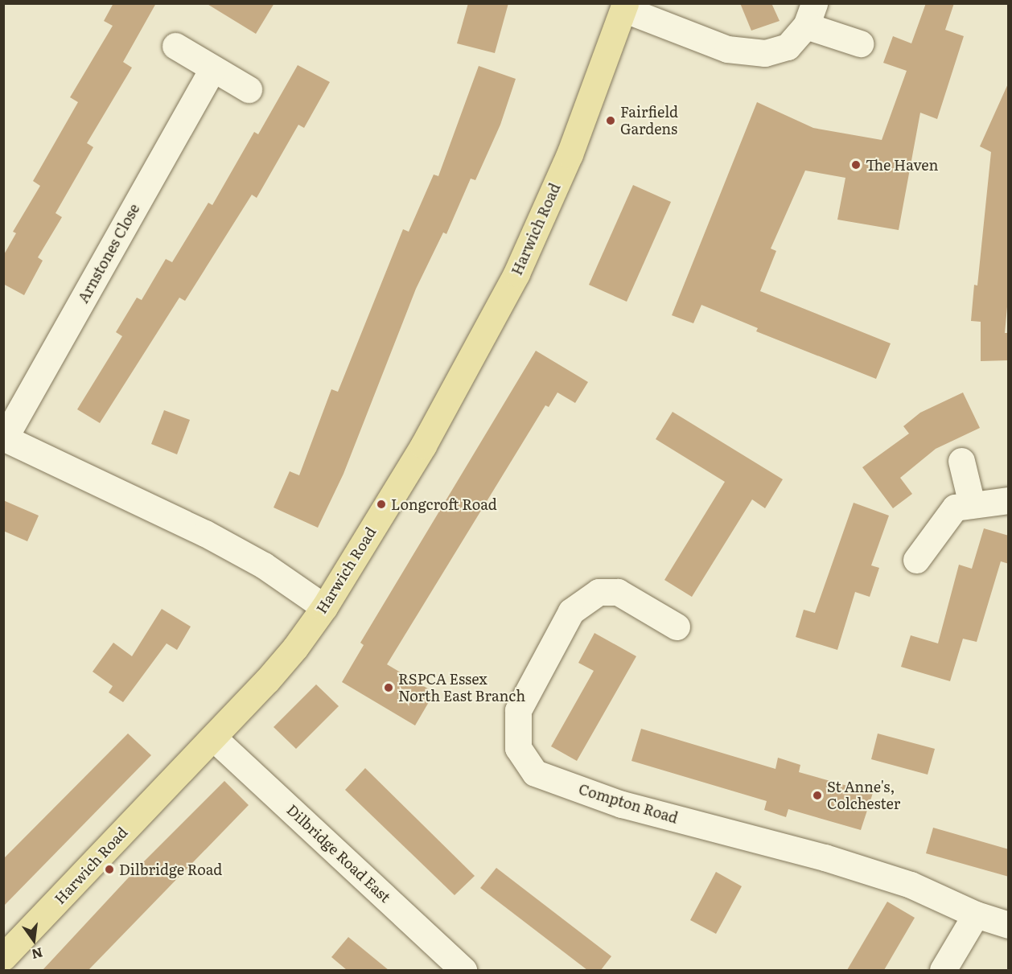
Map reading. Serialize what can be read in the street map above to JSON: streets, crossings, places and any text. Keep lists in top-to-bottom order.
{
  "streets": {
    "main road": ["Harwich Road"],
    "street": ["Arnstones Close", "Compton Road", "Dilbridge Road East"]
  },
  "crossings": [
    ["Harwich Road", "Dilbridge Road East"]
  ],
  "places": [
    "Fairfield Gardens",
    "The Haven",
    "Longcroft Road",
    "RSPCA Essex North East Branch",
    "St Anne's, Colchester",
    "Dilbridge Road"
  ],
  "north": "bottom"
}
